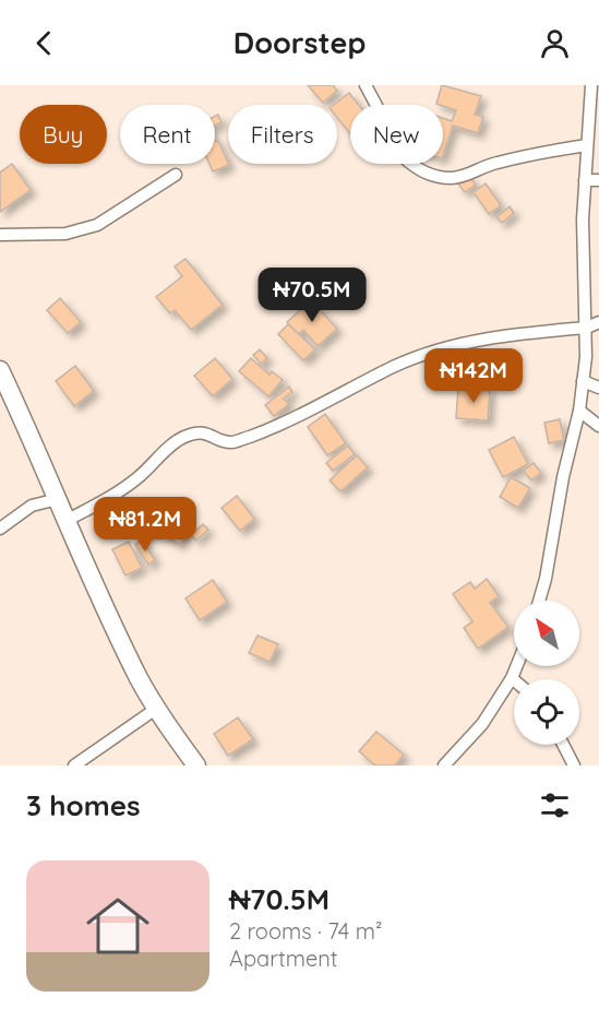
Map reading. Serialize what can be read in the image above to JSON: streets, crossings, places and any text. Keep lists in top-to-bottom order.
{
  "north": "top left",
  "page": {
    "header": "Doorstep",
    "chip": [
      "Buy",
      "Rent",
      "Filters",
      "New"
    ],
    "price": ["₦70.5M", "₦142M", "₦81.2M"],
    "heading": "3 homes",
    "list": [
      {
        "name": "₦70.5M",
        "note": "2 rooms · 74 m² · Apartment"
      }
    ]
  }
}
